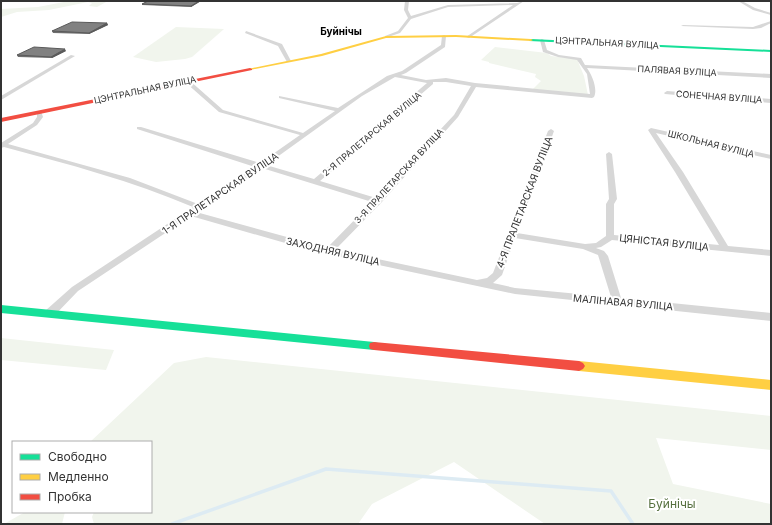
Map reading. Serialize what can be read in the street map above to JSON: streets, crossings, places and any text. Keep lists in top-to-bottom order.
{
  "streets": {
    "street": [
      "ЦЭНТРАЛЬНАЯ ВУЛІЦА",
      "ПАЛЯВАЯ ВУЛІЦА",
      "СОНЕЧНАЯ ВУЛІЦА",
      "2-Я ПРАЛЕТАРСКАЯ ВУЛІЦА",
      "ШКОЛЬНАЯ ВУЛІЦА",
      "3-Я ПРАЛЕТАРСКАЯ ВУЛІЦА",
      "1-Я ПРАЛЕТАРСКАЯ ВУЛІЦА",
      "4-Я ПРАЛЕТАРСКАЯ ВУЛІЦА",
      "ЦЯНІСТАЯ ВУЛІЦА",
      "ЗАХОДНЯЯ ВУЛІЦА",
      "МАЛІНАВАЯ ВУЛІЦА"
    ]
  },
  "crossings": [
    ["ШКОЛЬНАЯ ВУЛІЦА", "ЦЯНІСТАЯ ВУЛІЦА"],
    ["3-Я ПРАЛЕТАРСКАЯ ВУЛІЦА", "ЗАХОДНЯЯ ВУЛІЦА"],
    ["1-Я ПРАЛЕТАРСКАЯ ВУЛІЦА", "ЗАХОДНЯЯ ВУЛІЦА"],
    ["4-Я ПРАЛЕТАРСКАЯ ВУЛІЦА", "ЦЯНІСТАЯ ВУЛІЦА"],
    ["4-Я ПРАЛЕТАРСКАЯ ВУЛІЦА", "ЗАХОДНЯЯ ВУЛІЦА"],
    ["4-Я ПРАЛЕТАРСКАЯ ВУЛІЦА", "МАЛІНАВАЯ ВУЛІЦА"],
    ["ЗАХОДНЯЯ ВУЛІЦА", "МАЛІНАВАЯ ВУЛІЦА"]
  ],
  "districts": ["Буйнічы"],
  "parks": ["Буйнічы"],
  "legend": ["Свободно", "Медленно", "Пробка"]
}
